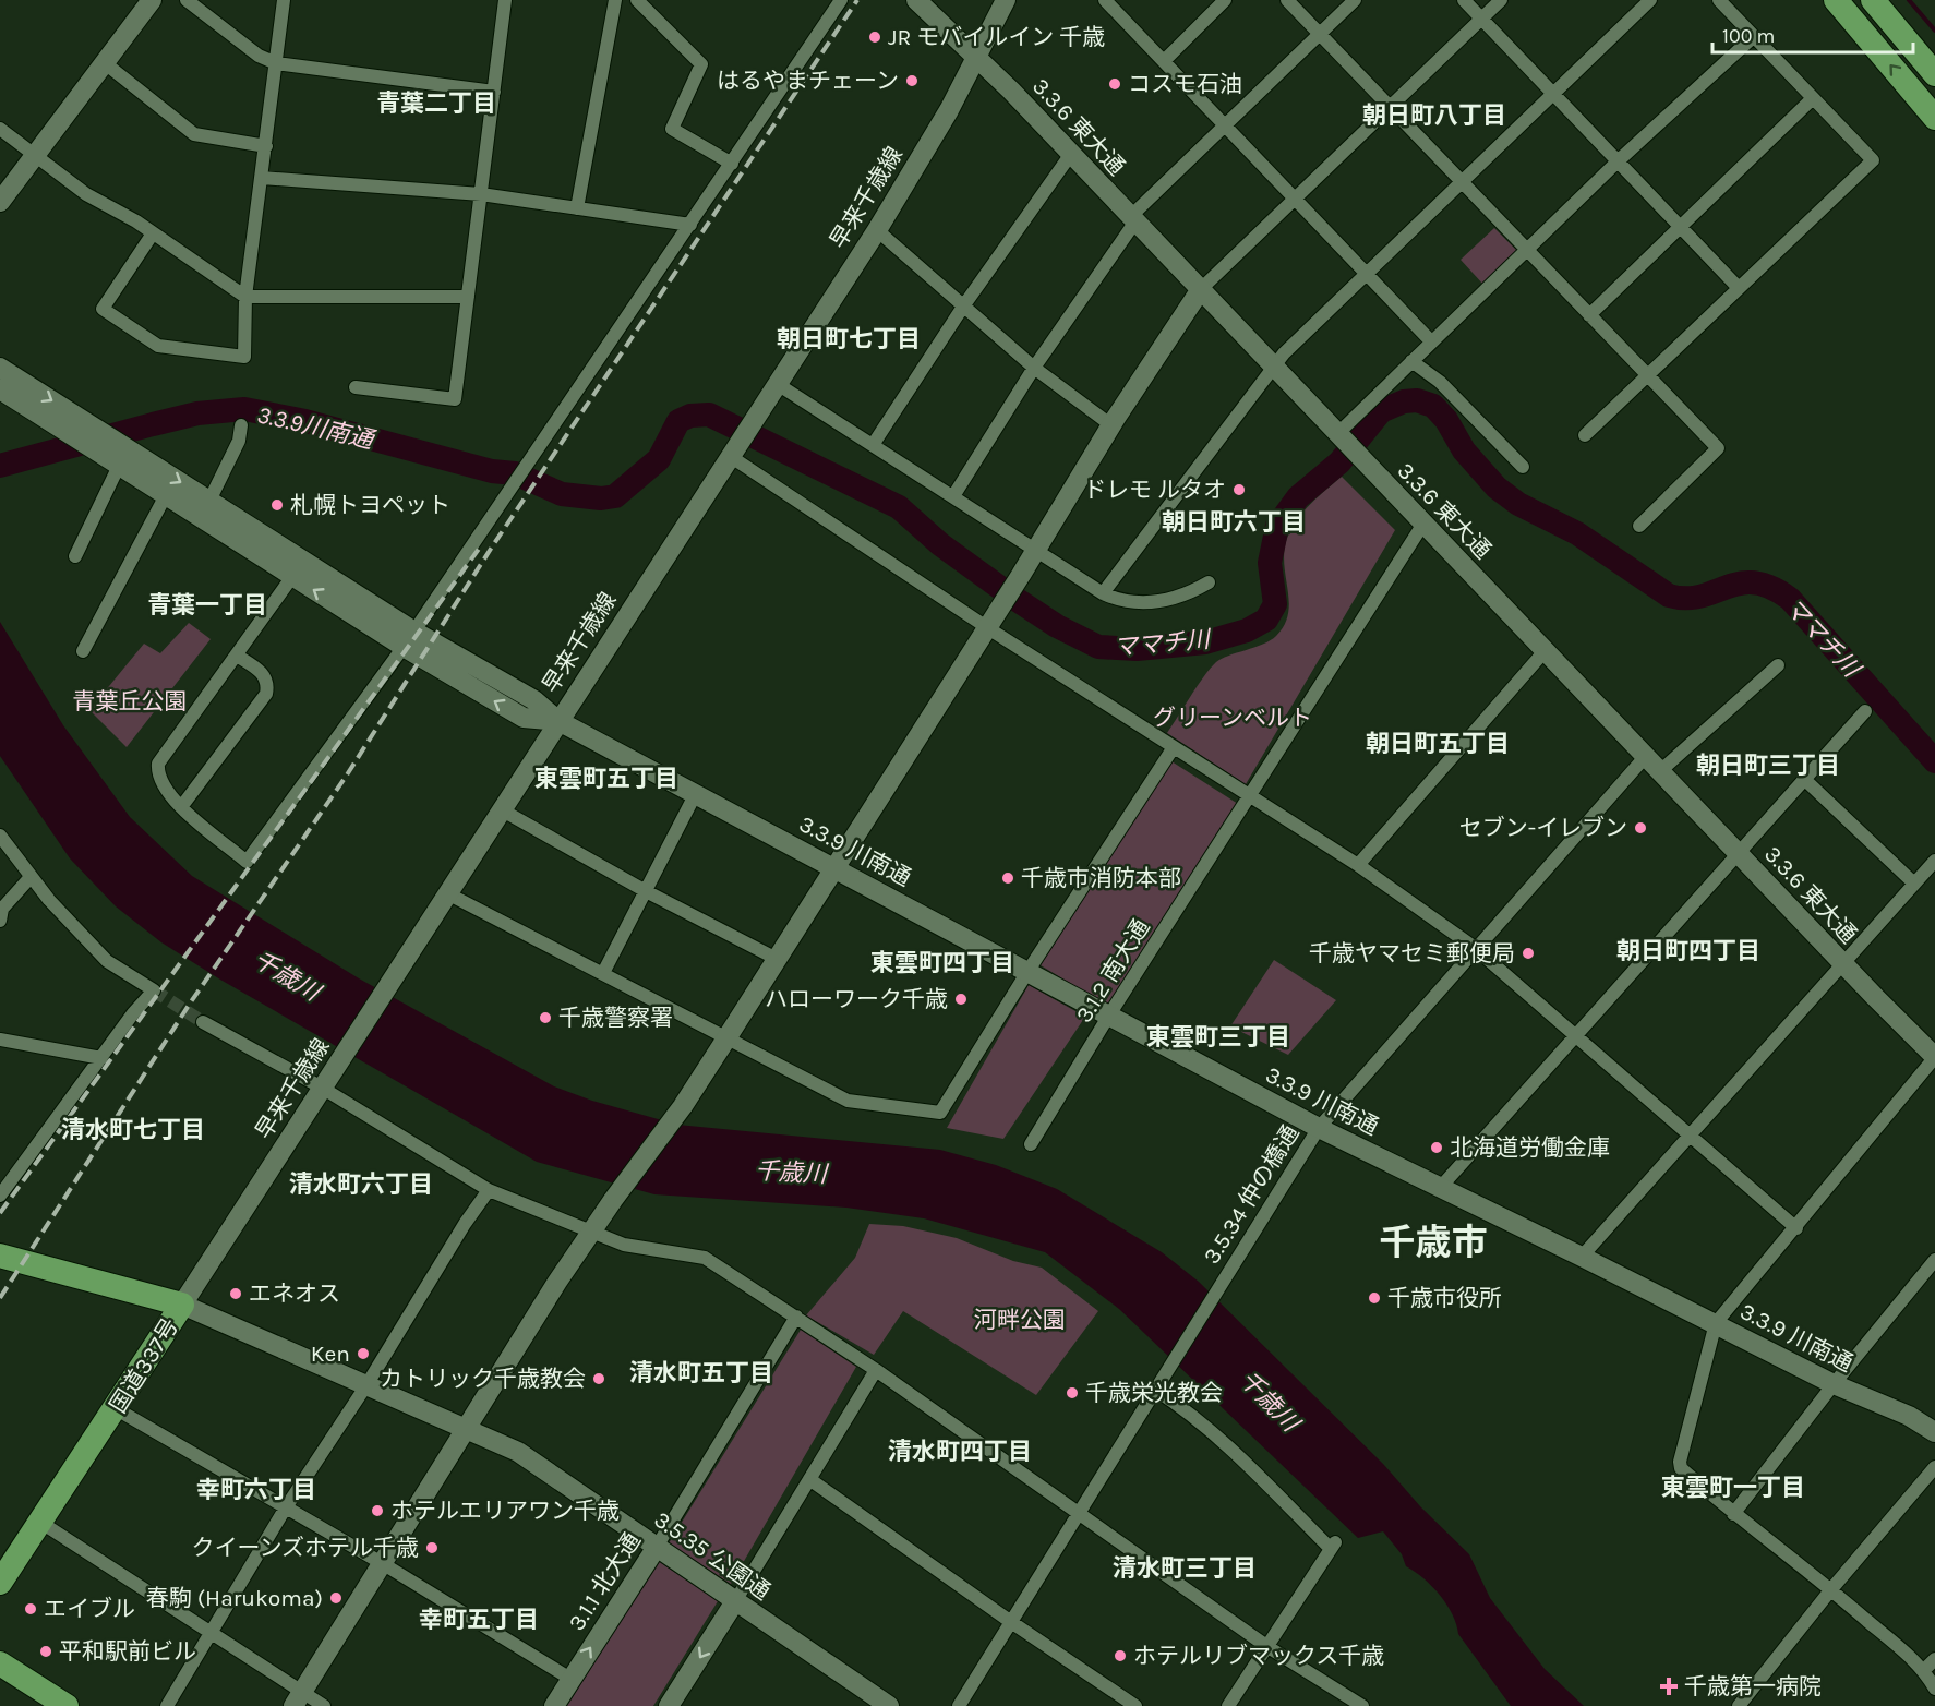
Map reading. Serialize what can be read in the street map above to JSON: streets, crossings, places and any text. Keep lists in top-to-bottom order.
{
  "streets": {
    "highway": ["国道337号"],
    "street": [
      "3.3.6 東大通",
      "早来千歳線",
      "3.3.9 川南通",
      "3.1.2 南大通",
      "3.5.34 仲の橋通",
      "3.5.35 公園通",
      "3.1.1 北大通"
    ]
  },
  "crossings": [
    ["3.3.6 東大通", "早来千歳線"],
    ["3.3.6 東大通", "3.1.2 南大通"],
    ["3.3.6 東大通", "3.5.34 仲の橋通"],
    ["早来千歳線", "3.3.9 川南通"],
    ["早来千歳線", "国道337号"],
    ["早来千歳線", "3.5.35 公園通"],
    ["3.3.9 川南通", "3.1.2 南大通"],
    ["3.3.9 川南通", "3.5.34 仲の橋通"],
    ["国道337号", "3.5.35 公園通"],
    ["3.5.35 公園通", "3.1.1 北大通"]
  ],
  "districts": [
    "青葉二丁目",
    "朝日町八丁目",
    "朝日町七丁目",
    "朝日町六丁目",
    "青葉一丁目",
    "朝日町五丁目",
    "朝日町三丁目",
    "東雲町五丁目",
    "朝日町四丁目",
    "東雲町四丁目",
    "東雲町三丁目",
    "清水町七丁目",
    "清水町六丁目",
    "千歳市",
    "清水町五丁目",
    "清水町四丁目",
    "東雲町一丁目",
    "幸町六丁目",
    "清水町三丁目",
    "幸町五丁目"
  ],
  "water": ["3.3.9川南通", "ママチ川", "千歳川"],
  "parks": ["青葉丘公園", "グリーンベルト", "河畔公園"],
  "places": {
    "other": [
      "JR モバイルイン 千歳",
      "はるやまチェーン",
      "コスモ石油",
      "ドレモ ルタオ",
      "札幌トヨペット",
      "セブン-イレブン",
      "千歳市消防本部",
      "千歳ヤマセミ郵便局",
      "ハローワーク千歳",
      "千歳警察署",
      "北海道労働金庫",
      "エネオス",
      "千歳市役所",
      "Ken",
      "カトリック千歳教会",
      "千歳栄光教会",
      "ホテルエリアワン千歳",
      "クイーンズホテル千歳",
      "春駒 (Harukoma)",
      "エイブル",
      "平和駅前ビル",
      "ホテルリブマックス千歳"
    ],
    "health": ["千歳第一病院"]
  },
  "scale_bar": "100 m"
}
